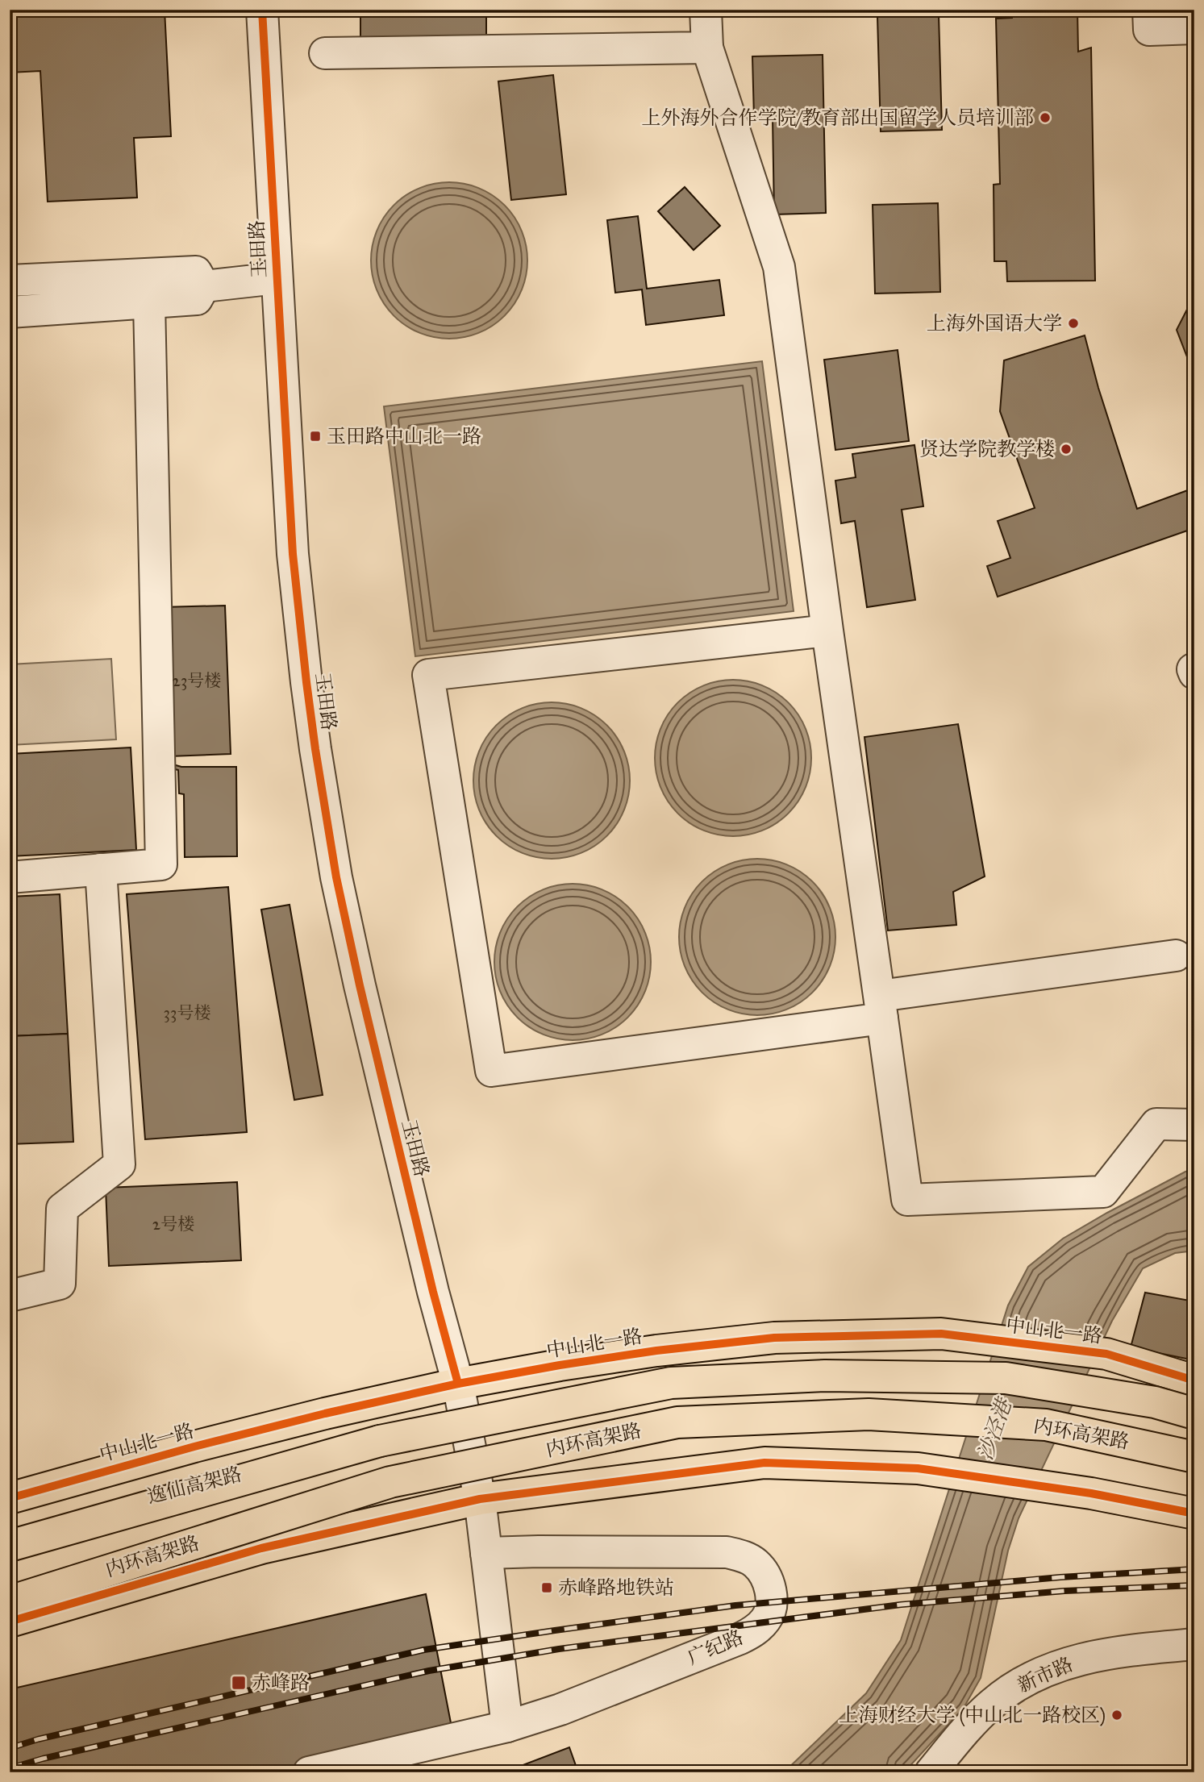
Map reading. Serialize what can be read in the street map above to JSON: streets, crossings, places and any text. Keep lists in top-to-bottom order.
{
  "streets": {
    "main road": ["中山北一路", "内环高架路", "逸仙高架路"],
    "street": ["玉田路", "广纪路", "新市路"]
  },
  "crossings": [
    ["玉田路", "中山北一路"],
    ["内环高架路", "逸仙高架路"]
  ],
  "water": ["沙泾港"],
  "places": {
    "other": [
      "上外海外合作学院/教育部出国留学人员培训部",
      "上海外国语大学",
      "贤达学院教学楼",
      "上海财经大学 (中山北一路校区)"
    ],
    "transit": ["玉田路中山北一路", "赤峰路地铁站", "赤峰路"]
  },
  "house_numbers": ["23号楼", "33号楼", "2号楼"]
}
